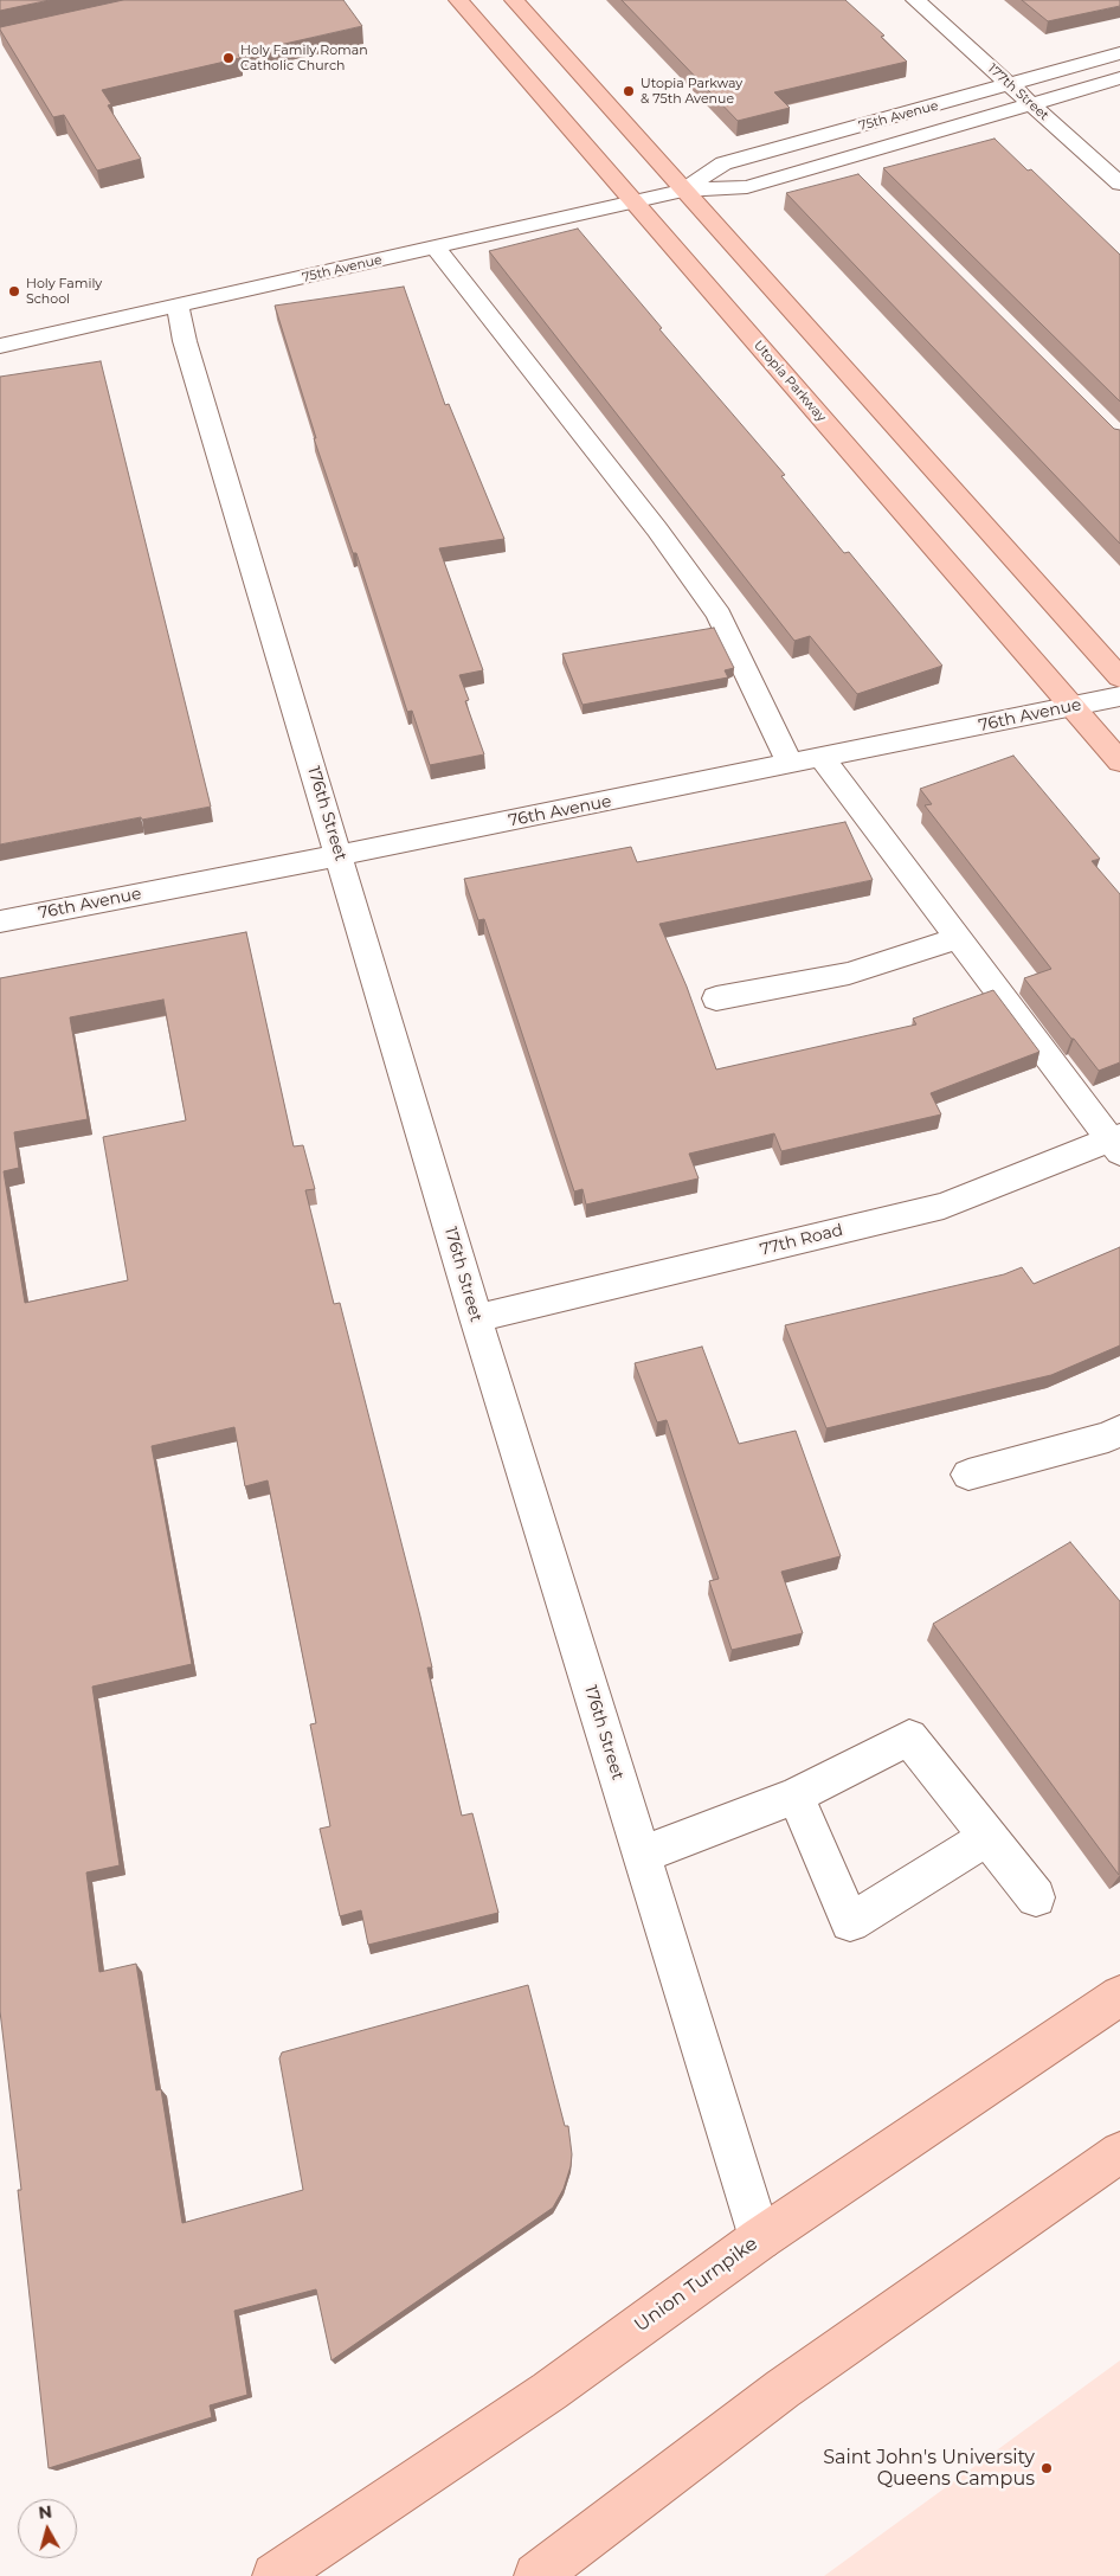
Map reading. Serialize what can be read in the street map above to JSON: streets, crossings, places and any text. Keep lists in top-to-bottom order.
{
  "streets": {
    "main road": ["Utopia Parkway", "Union Turnpike"],
    "street": [
      "177th Street",
      "75th Avenue",
      "76th Avenue",
      "176th Street",
      "77th Road"
    ]
  },
  "crossings": [
    ["177th Street", "75th Avenue"],
    ["75th Avenue", "Utopia Parkway"],
    ["75th Avenue", "176th Street"],
    ["Utopia Parkway", "76th Avenue"],
    ["76th Avenue", "176th Street"],
    ["176th Street", "77th Road"],
    ["176th Street", "Union Turnpike"]
  ],
  "places": [
    "Holy Family Roman Catholic Church",
    "Utopia Parkway & 75th Avenue",
    "Holy Family School",
    "Saint John's University Queens Campus"
  ],
  "north": "top"
}
